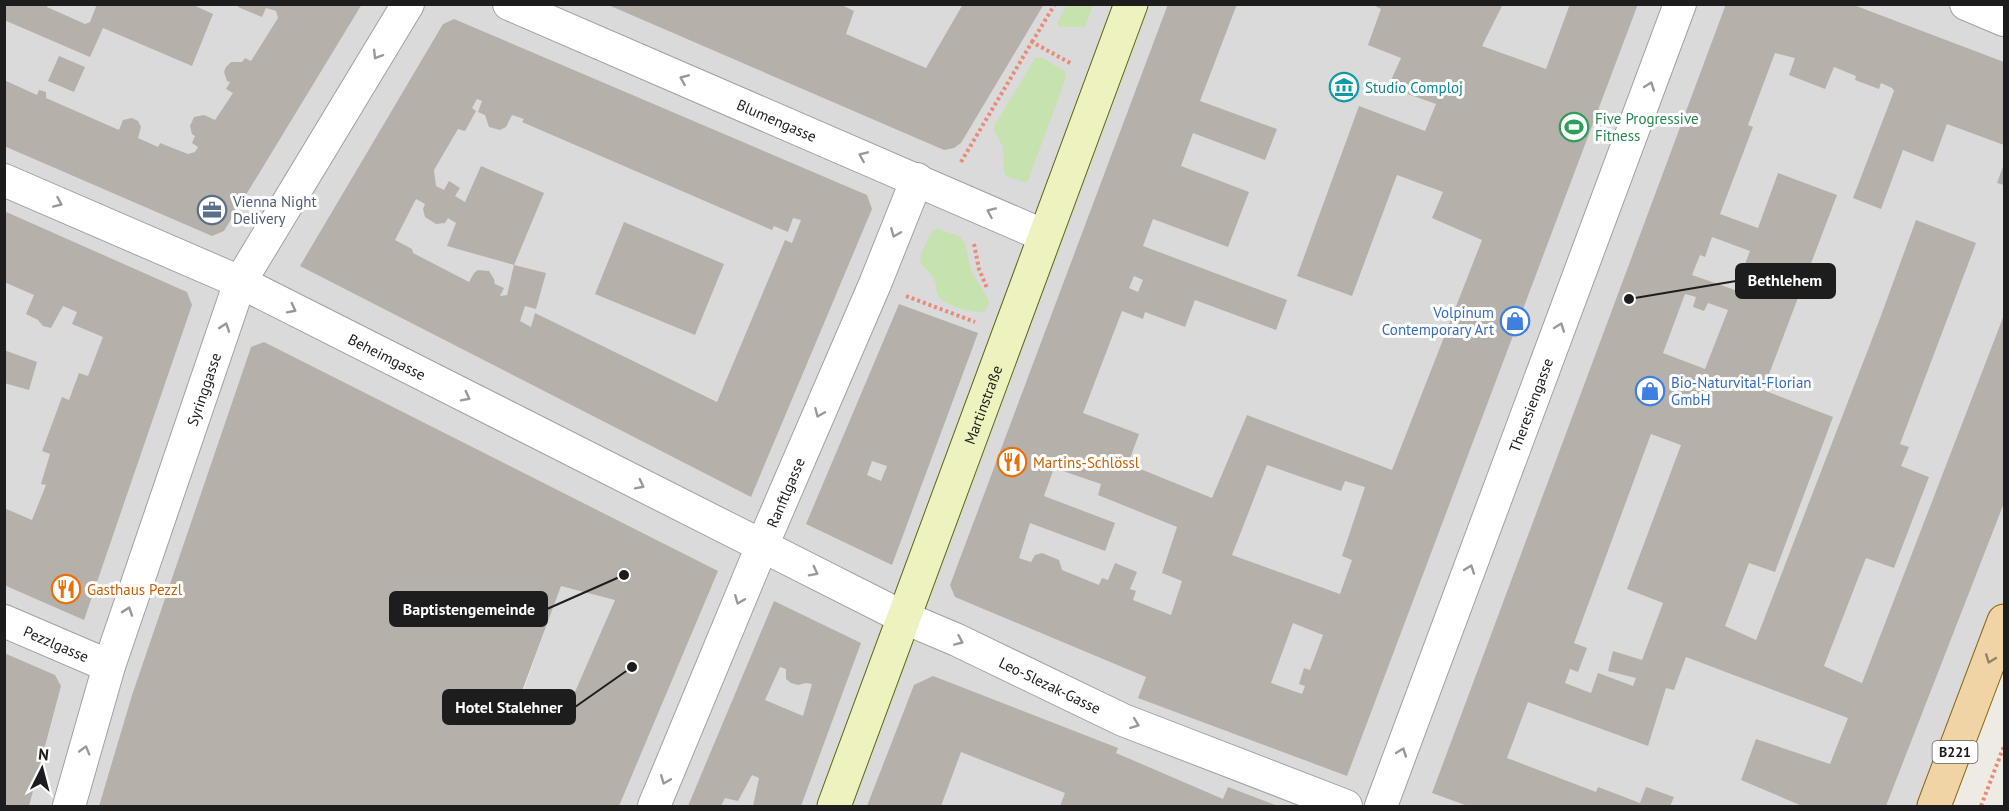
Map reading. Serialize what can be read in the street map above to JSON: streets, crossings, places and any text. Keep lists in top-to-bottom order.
{
  "streets": {
    "main road": ["B221"],
    "street": [
      "Blumengasse",
      "Beheimgasse",
      "Syringgasse",
      "Martinstraße",
      "Theresiengasse",
      "Ranftlgasse",
      "Pezzlgasse",
      "Leo-Slezak-Gasse"
    ]
  },
  "crossings": [
    ["Blumengasse", "Martinstraße"],
    ["Blumengasse", "Ranftlgasse"],
    ["Beheimgasse", "Syringgasse"],
    ["Beheimgasse", "Ranftlgasse"],
    ["Beheimgasse", "Leo-Slezak-Gasse"],
    ["Syringgasse", "Pezzlgasse"],
    ["Martinstraße", "Leo-Slezak-Gasse"],
    ["Ranftlgasse", "Leo-Slezak-Gasse"]
  ],
  "one_way": [
    "Blumengasse",
    "Beheimgasse",
    "Theresiengasse",
    "Ranftlgasse",
    "Leo-Slezak-Gasse"
  ],
  "places": {
    "museum": ["Studio Comploj"],
    "sports": ["Five Progressive Fitness"],
    "office": ["Vienna Night Delivery"],
    "other": ["Bethlehem", "Baptistengemeinde", "Hotel Stalehner"],
    "shop": ["Volpinum Contemporary Art", "Bio-Naturvital-Florian GmbH"],
    "restaurant": ["Martins-Schlössl", "Gasthaus Pezzl"]
  },
  "north": "top"
}
